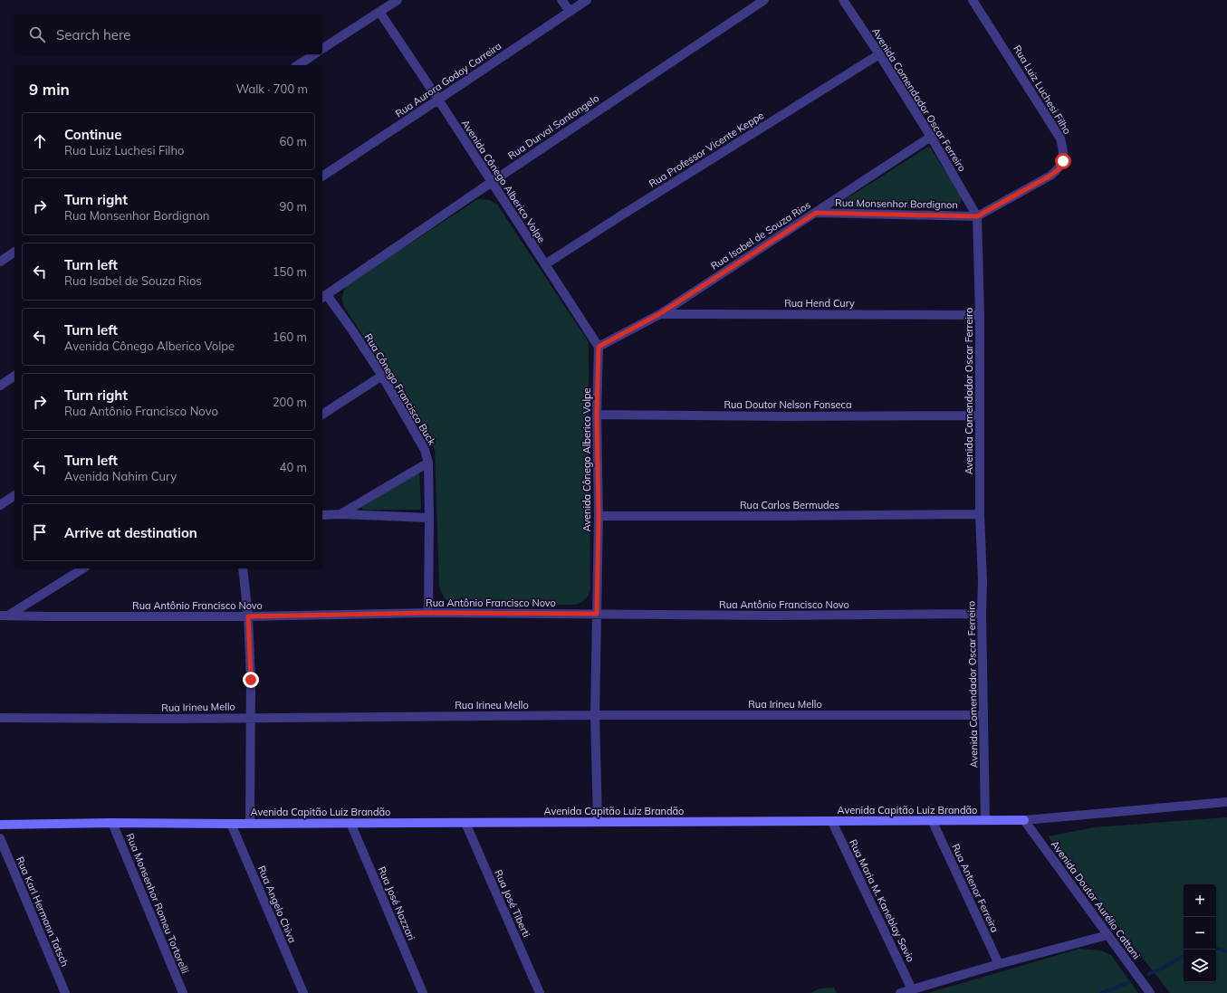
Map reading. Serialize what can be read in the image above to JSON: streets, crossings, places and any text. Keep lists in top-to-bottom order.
{
  "streets": {
    "main road": ["Avenida Capitão Luiz Brandão"],
    "street": [
      "Rua Aurora Godoy Carreira",
      "Rua Luiz Luchesi Filho",
      "Avenida Comendador Oscar Ferreiro",
      "Rua Durval Santangelo",
      "Rua Professor Vicente Keppe",
      "Avenida Cônego Alberico Volpe",
      "Rua Monsenhor Bordignon",
      "Rua Isabel de Souza Rios",
      "Rua Hend Cury",
      "Rua Cônego Francisco Buck",
      "Rua Doutor Nelson Fonseca",
      "Rua Carlos Bermudes",
      "Rua Antônio Francisco Novo",
      "Rua Irineu Mello",
      "Rua Antenor Ferreira",
      "Avenida Doutor Aurélio Cattani",
      "Rua Maria M. Kaneblay Savio",
      "Rua Monsenhor Romeu Tortorelli",
      "Rua José Nazzari",
      "Rua José Tiberti",
      "Rua Angelo Chiva",
      "Rua Karl Hermann Tatsch"
    ]
  },
  "crossings": [
    ["Rua Aurora Godoy Carreira", "Avenida Cônego Alberico Volpe"],
    ["Rua Luiz Luchesi Filho", "Avenida Comendador Oscar Ferreiro"],
    ["Rua Luiz Luchesi Filho", "Rua Monsenhor Bordignon"],
    ["Avenida Comendador Oscar Ferreiro", "Rua Professor Vicente Keppe"],
    ["Avenida Comendador Oscar Ferreiro", "Rua Monsenhor Bordignon"],
    ["Avenida Comendador Oscar Ferreiro", "Rua Isabel de Souza Rios"],
    ["Avenida Comendador Oscar Ferreiro", "Rua Hend Cury"],
    ["Avenida Comendador Oscar Ferreiro", "Rua Doutor Nelson Fonseca"],
    ["Avenida Comendador Oscar Ferreiro", "Rua Carlos Bermudes"],
    ["Avenida Comendador Oscar Ferreiro", "Rua Antônio Francisco Novo"],
    ["Avenida Comendador Oscar Ferreiro", "Rua Irineu Mello"],
    ["Avenida Comendador Oscar Ferreiro", "Avenida Capitão Luiz Brandão"],
    ["Rua Durval Santangelo", "Avenida Cônego Alberico Volpe"],
    ["Rua Durval Santangelo", "Rua Cônego Francisco Buck"],
    ["Rua Professor Vicente Keppe", "Avenida Cônego Alberico Volpe"],
    ["Avenida Cônego Alberico Volpe", "Rua Isabel de Souza Rios"],
    ["Avenida Cônego Alberico Volpe", "Rua Doutor Nelson Fonseca"],
    ["Avenida Cônego Alberico Volpe", "Rua Carlos Bermudes"],
    ["Avenida Cônego Alberico Volpe", "Rua Antônio Francisco Novo"],
    ["Avenida Cônego Alberico Volpe", "Rua Irineu Mello"],
    ["Avenida Cônego Alberico Volpe", "Avenida Capitão Luiz Brandão"],
    ["Rua Monsenhor Bordignon", "Rua Isabel de Souza Rios"],
    ["Rua Isabel de Souza Rios", "Rua Hend Cury"],
    ["Rua Cônego Francisco Buck", "Rua Antônio Francisco Novo"],
    ["Avenida Capitão Luiz Brandão", "Rua Antenor Ferreira"],
    ["Avenida Capitão Luiz Brandão", "Avenida Doutor Aurélio Cattani"],
    ["Avenida Capitão Luiz Brandão", "Rua Maria M. Kaneblay Savio"],
    ["Avenida Capitão Luiz Brandão", "Rua Monsenhor Romeu Tortorelli"],
    ["Avenida Capitão Luiz Brandão", "Rua José Nazzari"],
    ["Avenida Capitão Luiz Brandão", "Rua José Tiberti"],
    ["Avenida Capitão Luiz Brandão", "Rua Angelo Chiva"]
  ],
  "page": {
    "search": "Search here",
    "heading": ["9 min", "Walk · 700 m"],
    "list": [
      ["Continue", "Rua Luiz Luchesi Filho", "60 m"],
      ["Turn right", "Rua Monsenhor Bordignon", "90 m"],
      ["Turn left", "Rua Isabel de Souza Rios", "150 m"],
      ["Turn left", "Avenida Cônego Alberico Volpe", "160 m"],
      ["Turn right", "Rua Antônio Francisco Novo", "200 m"],
      ["Turn left", "Avenida Nahim Cury", "40 m"],
      "Arrive at destination"
    ],
    "map_buttons": ["+", "−"]
  }
}
